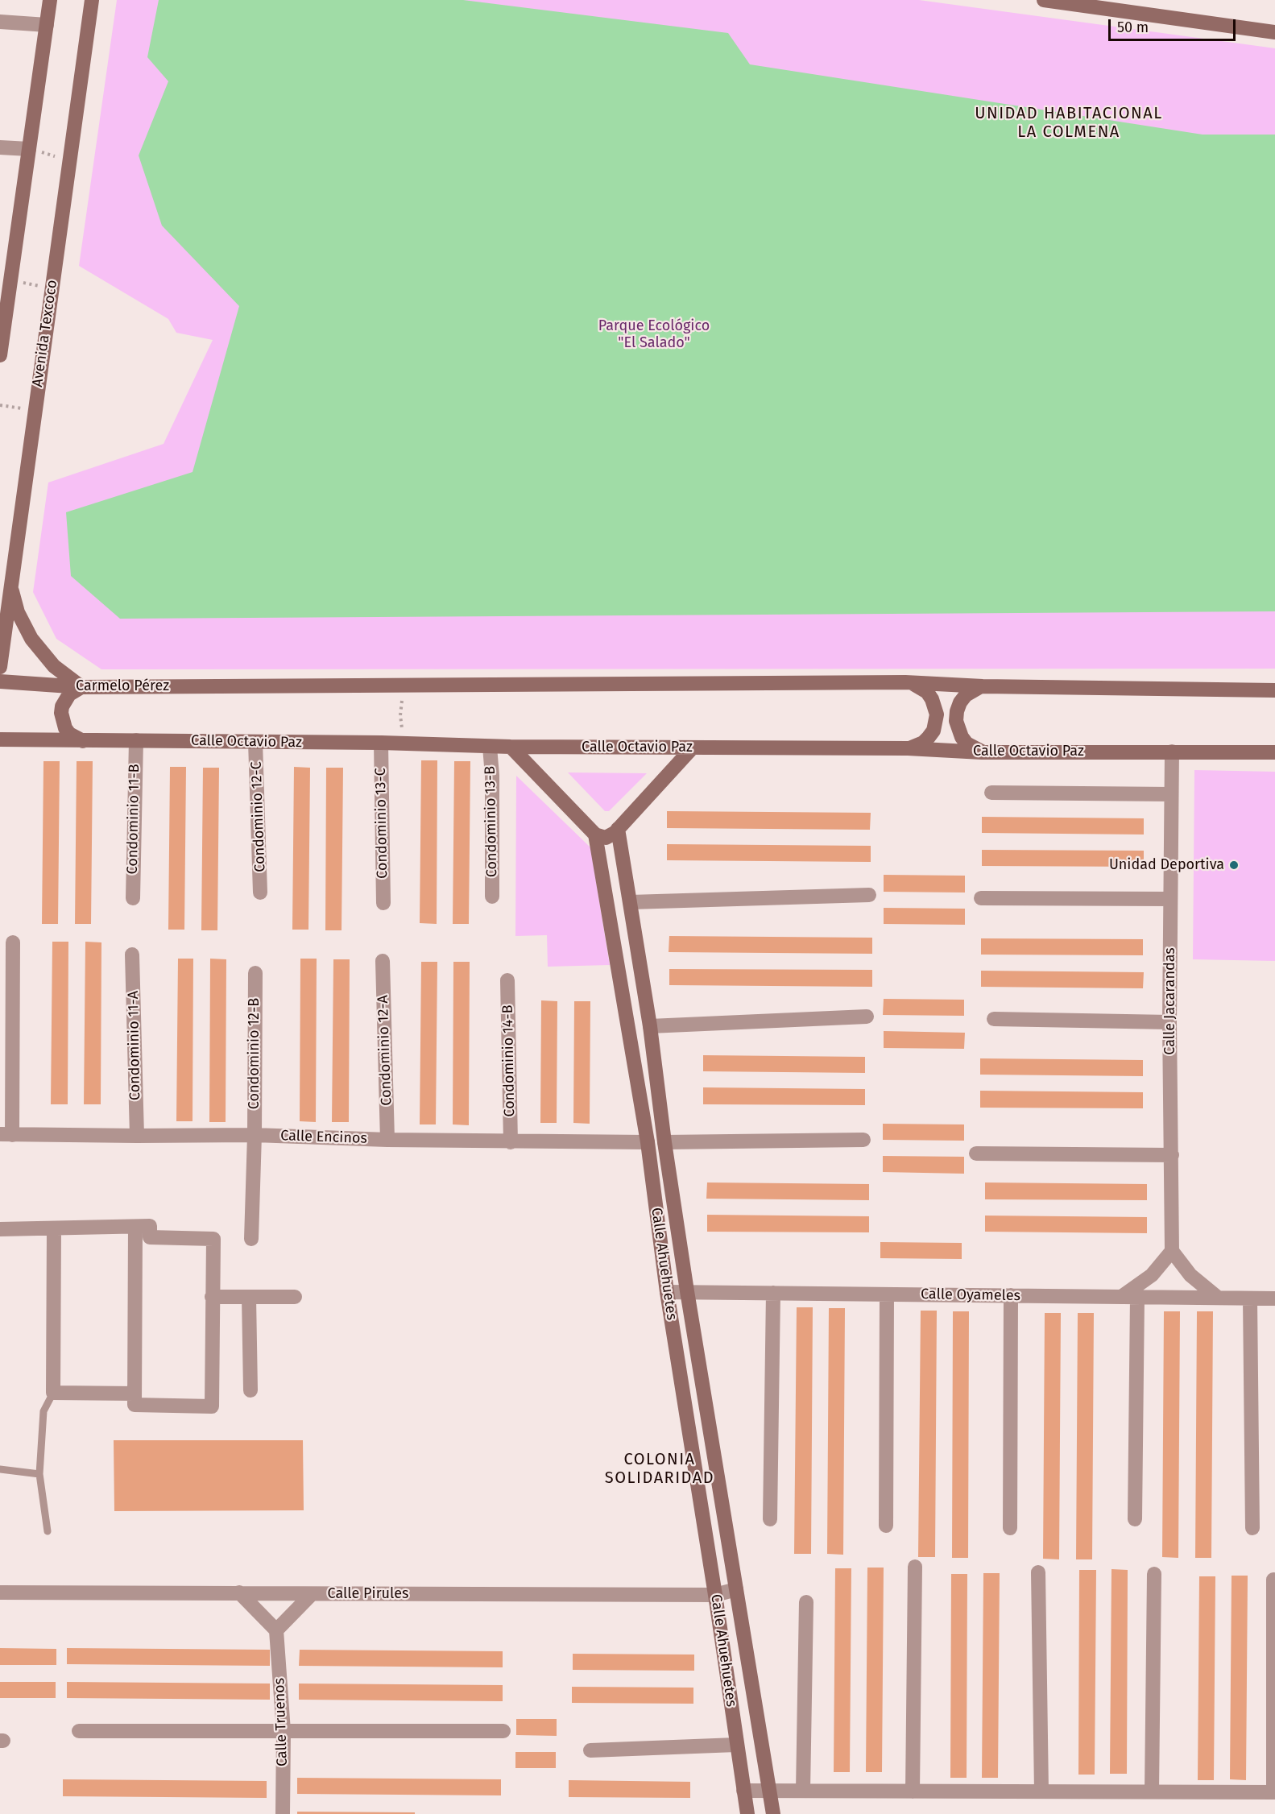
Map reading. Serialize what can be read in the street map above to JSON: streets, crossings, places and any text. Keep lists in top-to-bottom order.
{
  "streets": {
    "street": [
      "Avenida Texcoco",
      "Carmelo Pérez",
      "Calle Octavio Paz",
      "Condominio 12-C",
      "Condominio 11-B",
      "Condominio 13-B",
      "Condominio 13-C",
      "Calle Jacarandas",
      "Condominio 11-A",
      "Condominio 12-A",
      "Condominio 12-B",
      "Condominio 14-B",
      "Calle Encinos",
      "Calle Ahuehuetes",
      "Calle Oyameles",
      "Calle Pirules",
      "Calle Truenos"
    ]
  },
  "crossings": [
    ["Calle Octavio Paz", "Condominio 12-C"],
    ["Calle Octavio Paz", "Condominio 11-B"],
    ["Calle Octavio Paz", "Condominio 13-B"],
    ["Calle Octavio Paz", "Condominio 13-C"],
    ["Calle Octavio Paz", "Calle Jacarandas"],
    ["Condominio 11-A", "Calle Encinos"],
    ["Condominio 12-A", "Calle Encinos"],
    ["Condominio 12-B", "Calle Encinos"],
    ["Condominio 14-B", "Calle Encinos"],
    ["Calle Encinos", "Calle Ahuehuetes"],
    ["Calle Ahuehuetes", "Calle Oyameles"],
    ["Calle Ahuehuetes", "Calle Pirules"]
  ],
  "districts": ["UNIDAD HABITACIONAL LA COLMENA", "COLONIA SOLIDARIDAD"],
  "parks": ["Parque Ecológico \"El Salado\""],
  "places": ["Unidad Deportiva"],
  "scale_bar": "50 m"
}
